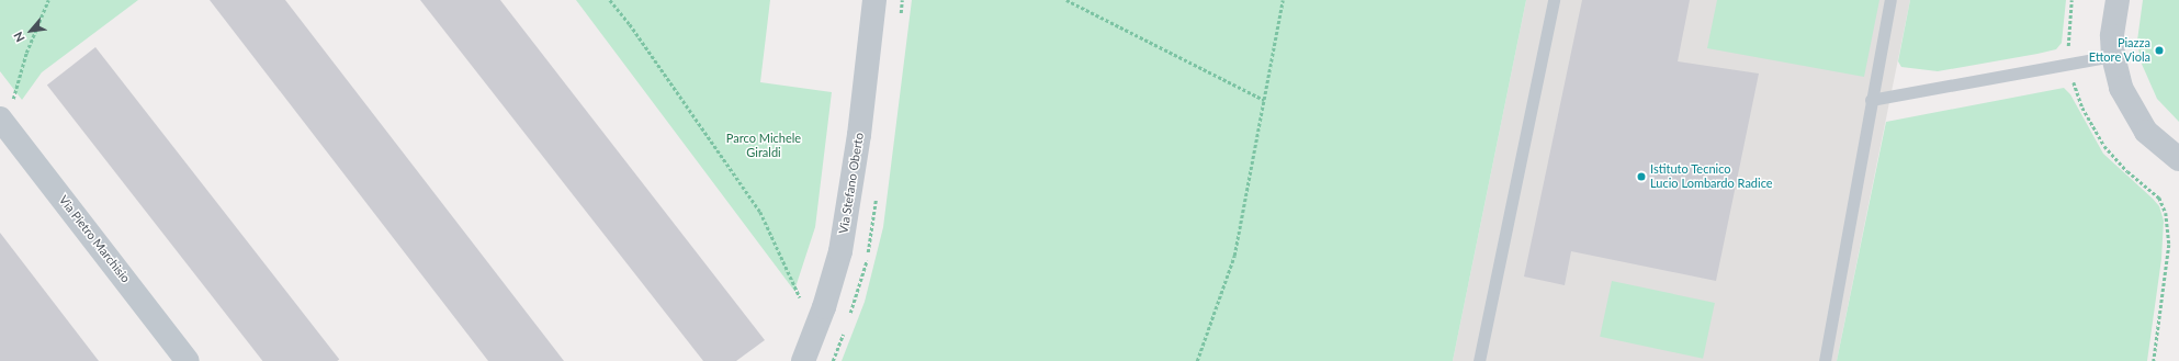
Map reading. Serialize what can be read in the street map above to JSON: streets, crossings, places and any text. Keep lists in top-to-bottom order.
{
  "streets": {
    "street": ["Via Stefano Oberto", "Via Pietro Marchisio"]
  },
  "parks": ["Parco Michele Giraldi"],
  "places": ["Piazza Ettore Viola", "Istituto Tecnico Lucio Lombardo Radice"],
  "north": "bottom left"
}
